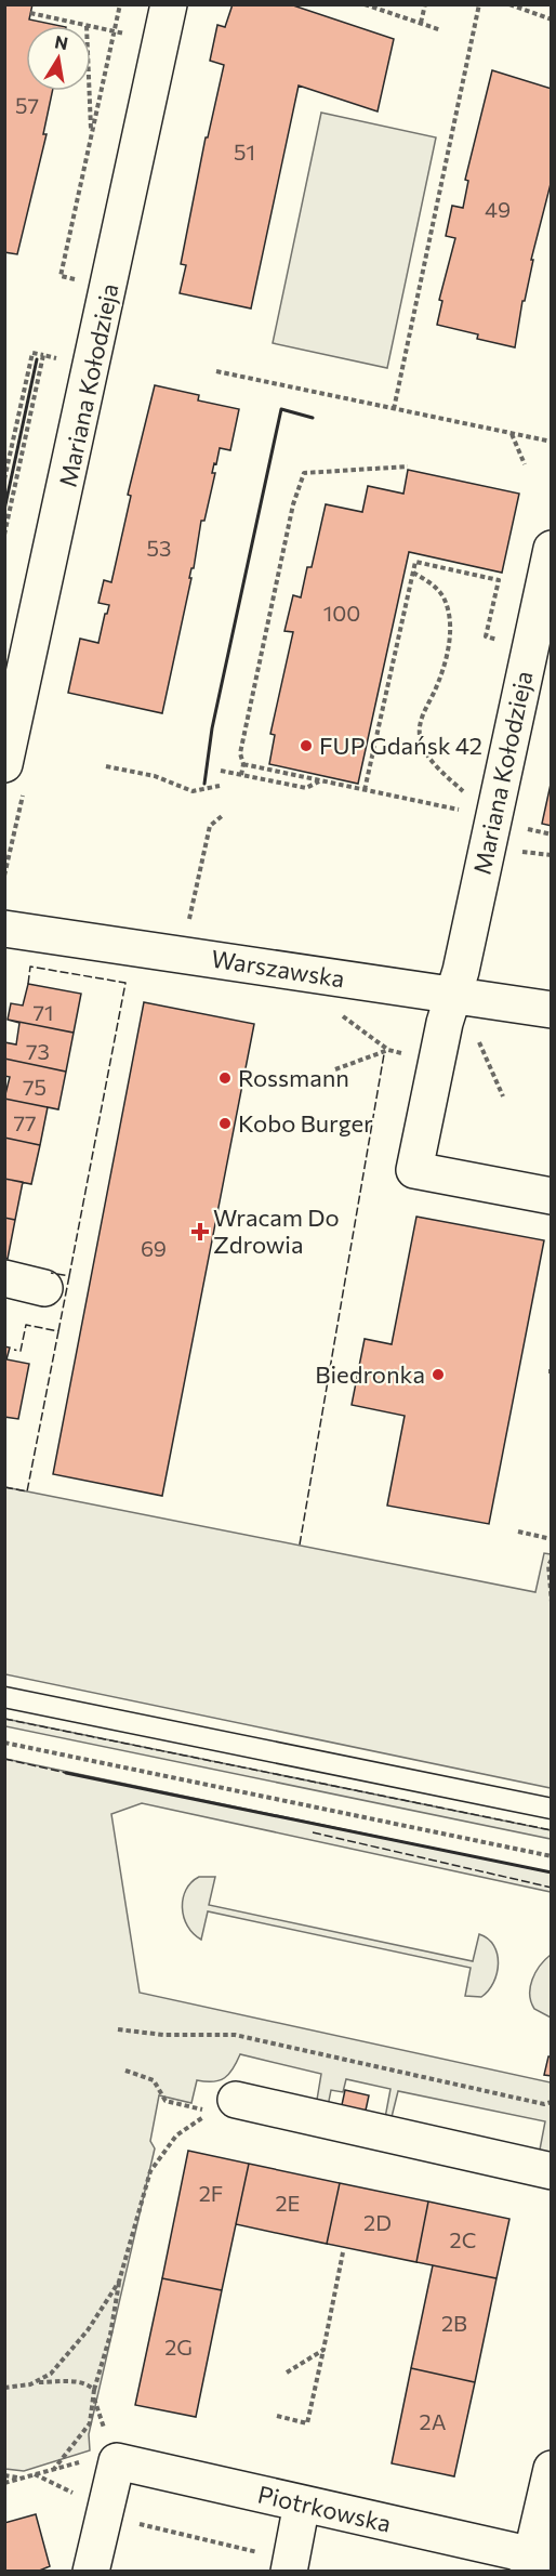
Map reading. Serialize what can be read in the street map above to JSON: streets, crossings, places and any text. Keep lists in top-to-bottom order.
{
  "streets": {
    "street": ["Mariana Kołodzieja", "Warszawska", "Piotrkowska"]
  },
  "crossings": [
    ["Mariana Kołodzieja", "Warszawska"]
  ],
  "places": {
    "other": [
      "FUP Gdańsk 42",
      "Rossmann",
      "Kobo Burger",
      "Biedronka"
    ],
    "health": ["Wracam Do Zdrowia"]
  },
  "house_numbers": [
    "57",
    "51",
    "49",
    "53",
    "100",
    "71",
    "73",
    "75",
    "77",
    "69",
    "2F",
    "2E",
    "2D",
    "2C",
    "2B",
    "2G",
    "2A"
  ],
  "north": "top"
}
